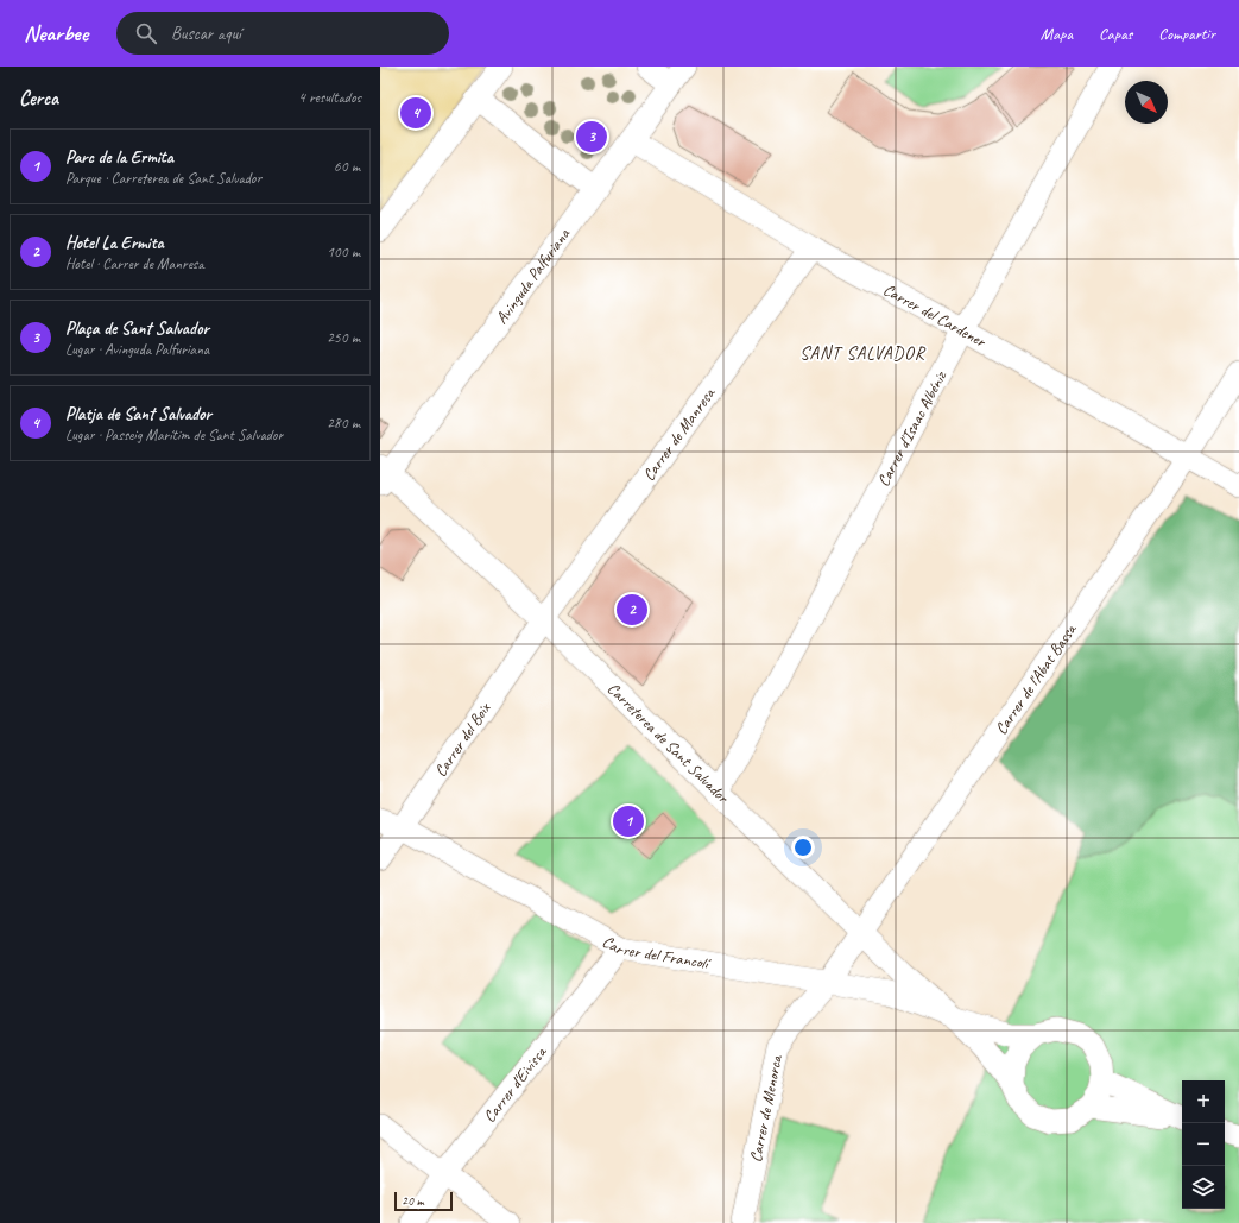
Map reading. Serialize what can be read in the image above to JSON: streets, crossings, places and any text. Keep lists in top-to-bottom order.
{
  "streets": {
    "street": [
      "Avinguda Palfuriana",
      "Carrer del Cardener",
      "Carrer d'Isaac Albéniz",
      "Carrer de Manresa",
      "Carrer de l'Abat Bassa",
      "Carrer del Boix",
      "Carreterea de Sant Salvador",
      "Carrer del Francolí",
      "Carrer d'Eivissa",
      "Carrer de Menorca"
    ]
  },
  "crossings": [
    ["Avinguda Palfuriana", "Carrer del Cardener"],
    ["Avinguda Palfuriana", "Carreterea de Sant Salvador"],
    ["Carrer del Cardener", "Carrer d'Isaac Albéniz"],
    ["Carrer del Cardener", "Carrer de Manresa"],
    ["Carrer del Cardener", "Carrer de l'Abat Bassa"],
    ["Carrer d'Isaac Albéniz", "Carreterea de Sant Salvador"],
    ["Carrer de Manresa", "Carrer del Boix"],
    ["Carrer de Manresa", "Carreterea de Sant Salvador"],
    ["Carrer de l'Abat Bassa", "Carreterea de Sant Salvador"],
    ["Carrer de l'Abat Bassa", "Carrer del Francolí"],
    ["Carrer de l'Abat Bassa", "Carrer de Menorca"],
    ["Carrer del Boix", "Carreterea de Sant Salvador"],
    ["Carrer del Boix", "Carrer del Francolí"],
    ["Carreterea de Sant Salvador", "Carrer del Francolí"],
    ["Carrer del Francolí", "Carrer d'Eivissa"],
    ["Carrer del Francolí", "Carrer de Menorca"]
  ],
  "districts": ["SANT SALVADOR"],
  "scale_bar": "20 m",
  "north": "bottom right",
  "page": {
    "header": "Nearbee",
    "search": "Buscar aquí",
    "nav": ["Mapa", "Capas", "Compartir"],
    "heading": ["Cerca", "4 resultados"],
    "pins": [
      "4",
      "3",
      "2",
      "1"
    ],
    "list": [
      {
        "mark": "1",
        "name": "Parc de la Ermita",
        "note": "Parque · Carreterea de Sant Salvador",
        "value": "60 m"
      },
      {
        "mark": "2",
        "name": "Hotel La Ermita",
        "note": "Hotel · Carrer de Manresa",
        "value": "100 m"
      },
      {
        "mark": "3",
        "name": "Plaça de Sant Salvador",
        "note": "Lugar · Avinguda Palfuriana",
        "value": "250 m"
      },
      {
        "mark": "4",
        "name": "Platja de Sant Salvador",
        "note": "Lugar · Passeig Marítim de Sant Salvador",
        "value": "280 m"
      }
    ],
    "map_buttons": ["+", "−"],
    "scale": "20 m"
  }
}
